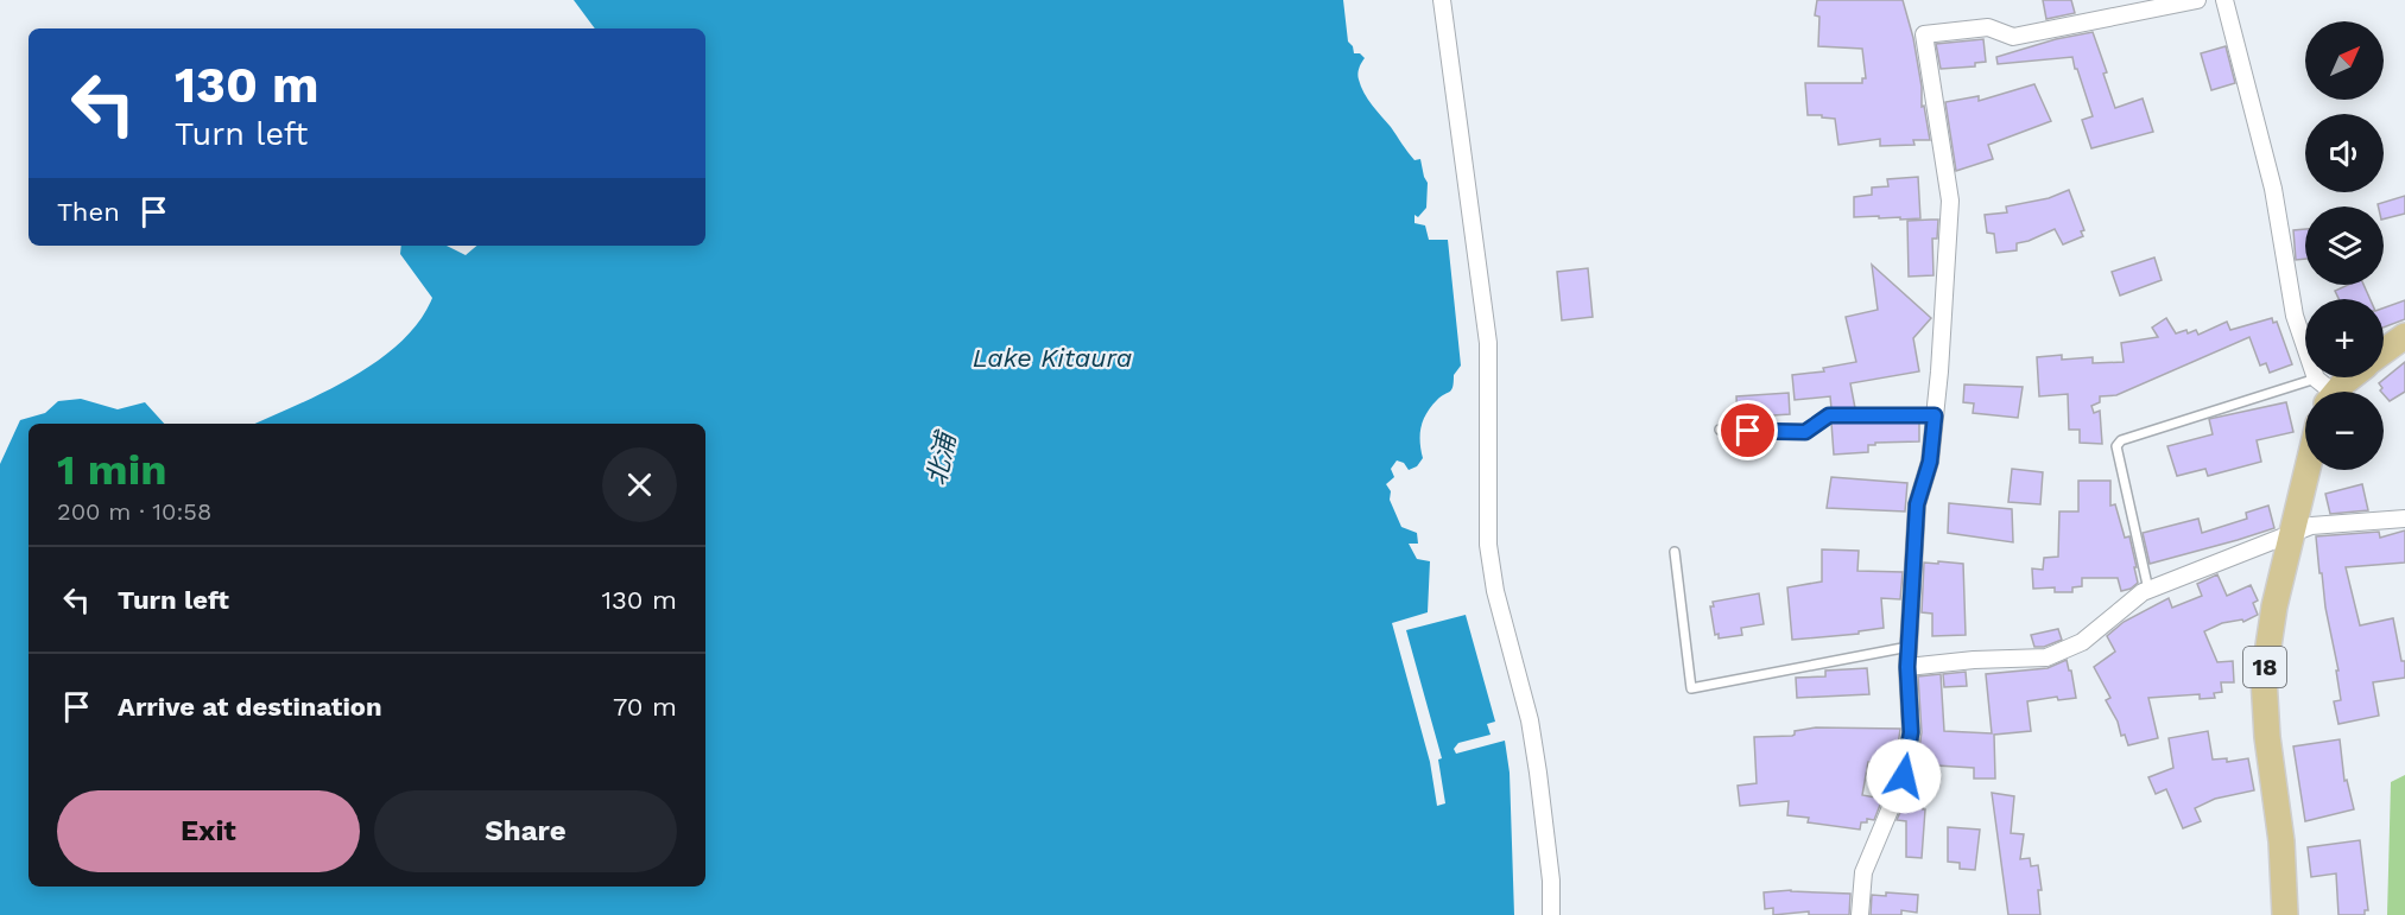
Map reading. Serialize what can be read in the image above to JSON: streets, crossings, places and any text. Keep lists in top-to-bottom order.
{
  "streets": {
    "main road": ["18"]
  },
  "water": ["Lake Kitaura", "北浦"],
  "north": "top right",
  "page": {
    "map_buttons": ["+", "−"],
    "turn": ["130 m", "Turn left"],
    "then": "Then",
    "heading": ["1 min", "200 m · 10:58"],
    "list": [
      {
        "name": "Turn left",
        "value": "130 m"
      },
      {
        "name": "Arrive at destination",
        "value": "70 m"
      }
    ],
    "buttons": ["Exit", "Share"]
  }
}
